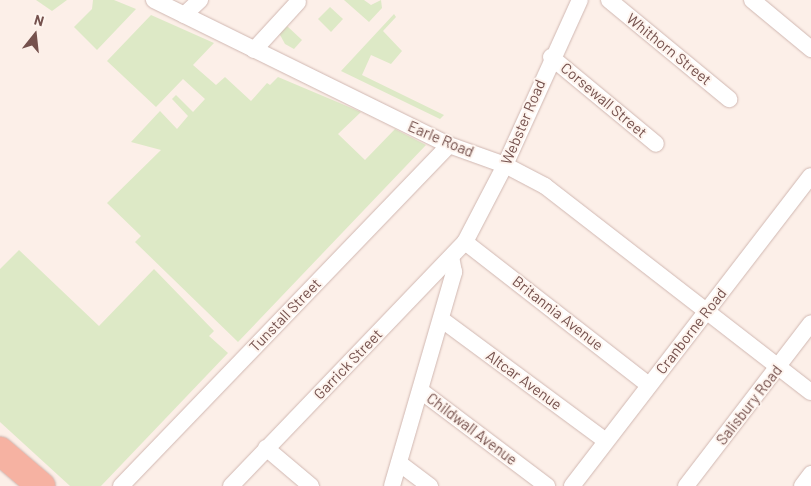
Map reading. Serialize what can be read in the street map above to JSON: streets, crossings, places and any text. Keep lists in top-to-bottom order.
{
  "streets": {
    "street": [
      "Whithorn Street",
      "Corsewall Street",
      "Webster Road",
      "Earle Road",
      "Britannia Avenue",
      "Tunstall Street",
      "Cranborne Road",
      "Garrick Street",
      "Altcar Avenue",
      "Salisbury Road",
      "Childwall Avenue"
    ]
  },
  "crossings": [
    ["Corsewall Street", "Webster Road"],
    ["Webster Road", "Earle Road"],
    ["Webster Road", "Britannia Avenue"],
    ["Webster Road", "Garrick Street"],
    ["Earle Road", "Tunstall Street"],
    ["Earle Road", "Cranborne Road"],
    ["Earle Road", "Salisbury Road"],
    ["Britannia Avenue", "Cranborne Road"],
    ["Britannia Avenue", "Garrick Street"],
    ["Cranborne Road", "Altcar Avenue"]
  ],
  "north": "top"
}
